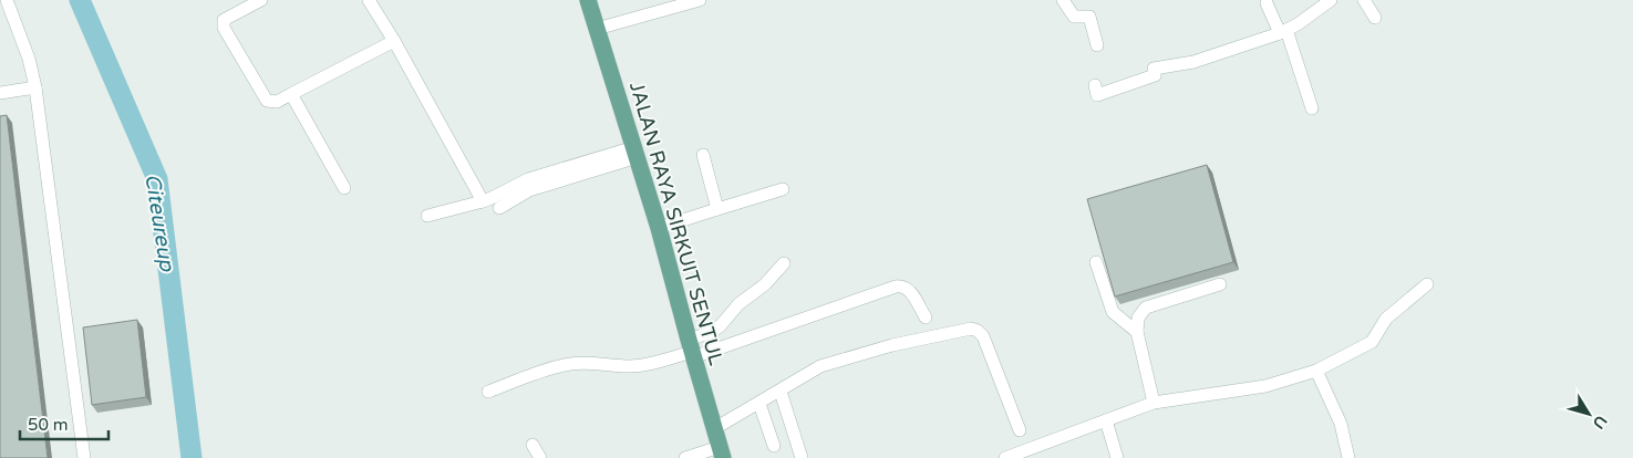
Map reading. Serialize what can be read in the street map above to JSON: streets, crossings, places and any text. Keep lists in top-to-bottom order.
{
  "streets": {
    "main road": ["JALAN RAYA SIRKUIT SENTUL"]
  },
  "water": ["Citeureup"],
  "scale_bar": "50 m",
  "north": "bottom right"
}
